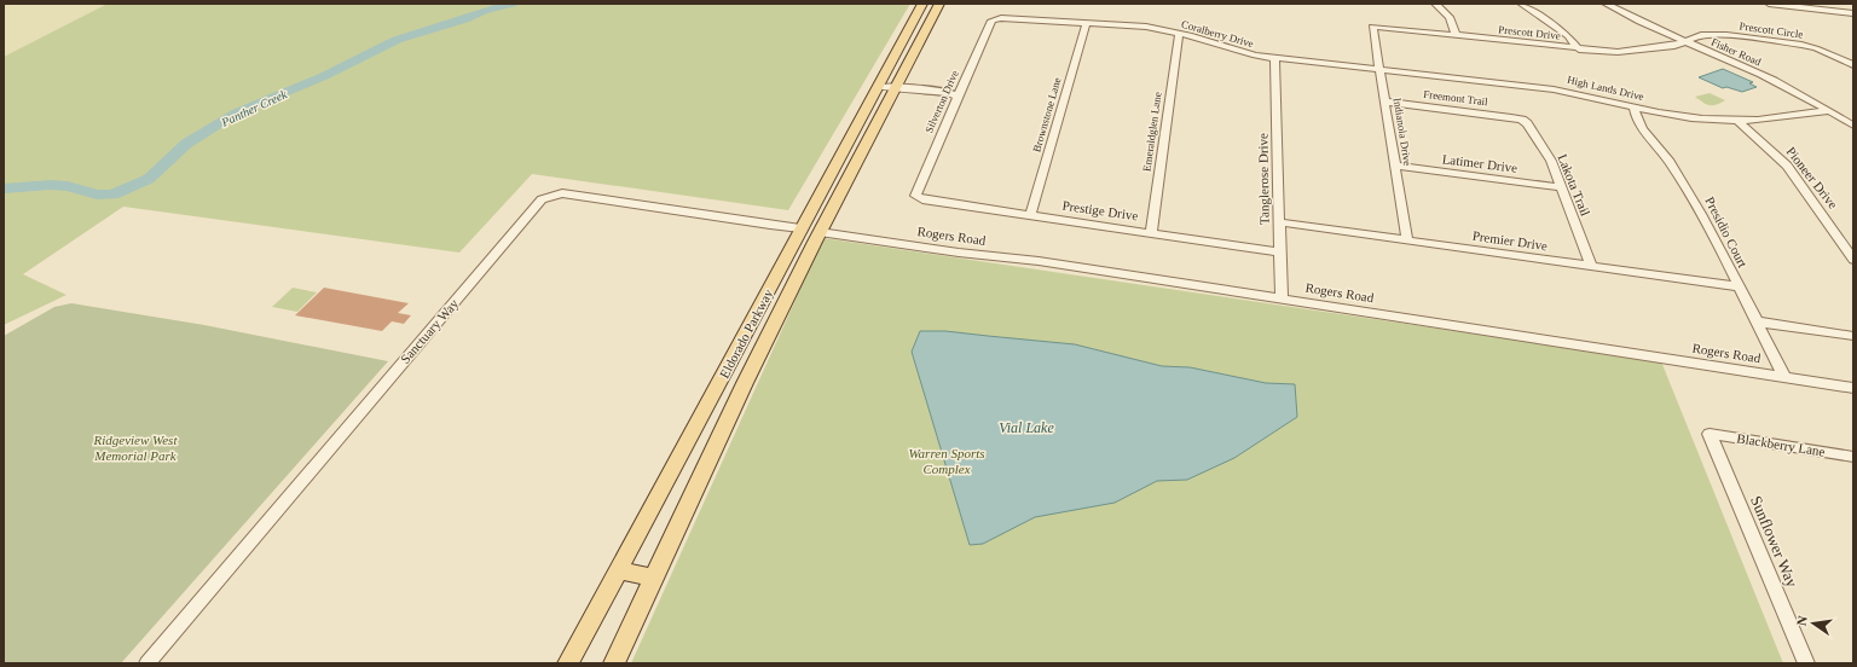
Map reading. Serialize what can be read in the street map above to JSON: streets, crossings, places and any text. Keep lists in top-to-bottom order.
{
  "streets": {
    "main road": ["Eldorado Parkway"],
    "street": [
      "Prescott Circle",
      "Prescott Drive",
      "Coralberry Drive",
      "Fisher Road",
      "High Lands Drive",
      "Freemont Trail",
      "Silverton Drive",
      "Brownstone Lane",
      "Emeraldglen Lane",
      "Indianola Drive",
      "Latimer Drive",
      "Pioneer Drive",
      "Tanglerose Drive",
      "Lakota Trail",
      "Prestige Drive",
      "Presidio Court",
      "Rogers Road",
      "Premier Drive",
      "Sanctuary Way",
      "Blackberry Lane",
      "Sunflower Way"
    ]
  },
  "crossings": [
    ["Prescott Circle", "Prescott Drive"],
    ["Prescott Circle", "Fisher Road"],
    ["Prescott Drive", "Fisher Road"],
    ["Prescott Drive", "Indianola Drive"],
    ["Coralberry Drive", "High Lands Drive"],
    ["Coralberry Drive", "Silverton Drive"],
    ["Coralberry Drive", "Brownstone Lane"],
    ["Coralberry Drive", "Emeraldglen Lane"],
    ["Coralberry Drive", "Indianola Drive"],
    ["Coralberry Drive", "Tanglerose Drive"],
    ["Fisher Road", "High Lands Drive"],
    ["High Lands Drive", "Indianola Drive"],
    ["High Lands Drive", "Pioneer Drive"],
    ["High Lands Drive", "Presidio Court"],
    ["Freemont Trail", "Indianola Drive"],
    ["Freemont Trail", "Lakota Trail"],
    ["Silverton Drive", "Prestige Drive"],
    ["Brownstone Lane", "Prestige Drive"],
    ["Emeraldglen Lane", "Prestige Drive"],
    ["Indianola Drive", "Latimer Drive"],
    ["Indianola Drive", "Premier Drive"],
    ["Latimer Drive", "Lakota Trail"],
    ["Tanglerose Drive", "Prestige Drive"],
    ["Tanglerose Drive", "Rogers Road"],
    ["Tanglerose Drive", "Premier Drive"],
    ["Lakota Trail", "Premier Drive"],
    ["Presidio Court", "Rogers Road"],
    ["Presidio Court", "Premier Drive"],
    ["Rogers Road", "Eldorado Parkway"],
    ["Sanctuary Way", "Eldorado Parkway"],
    ["Blackberry Lane", "Sunflower Way"]
  ],
  "water": ["Panther Creek", "Vial Lake"],
  "parks": ["Ridgeview West Memorial Park", "Warren Sports Complex"],
  "north": "left"
}
